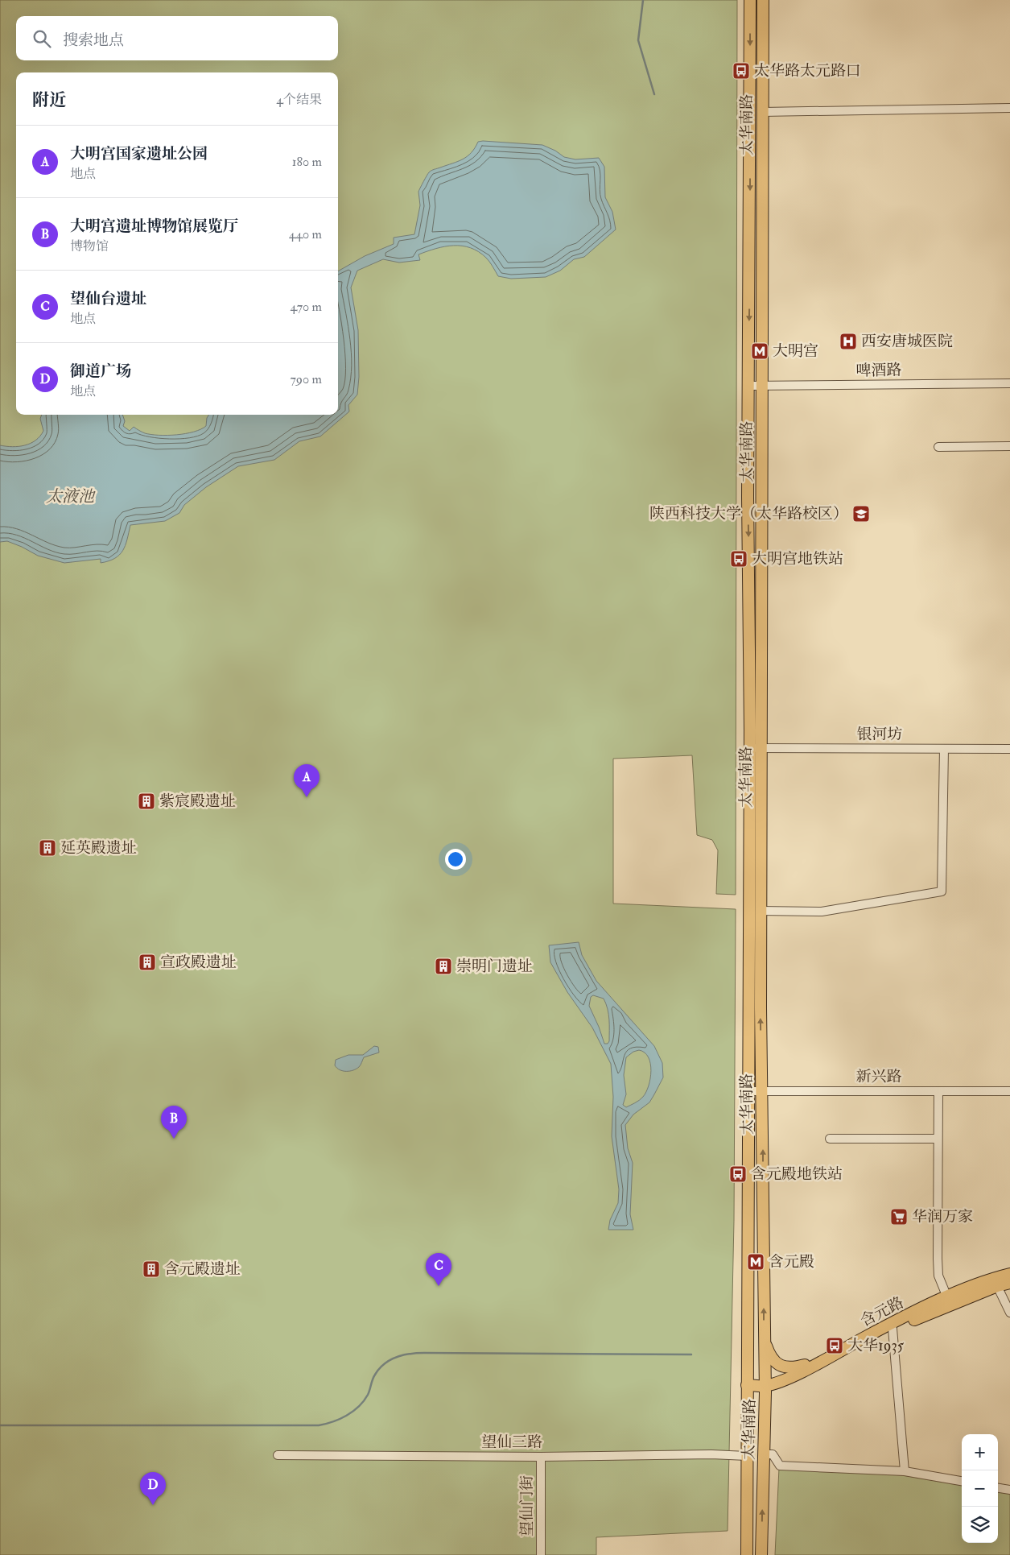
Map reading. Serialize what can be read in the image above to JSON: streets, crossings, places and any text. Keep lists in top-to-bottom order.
{
  "streets": {
    "main road": ["太华南路", "含元路"],
    "street": [
      "啤酒路",
      "银河坊",
      "新兴路",
      "望仙三路",
      "望仙门街"
    ]
  },
  "crossings": [
    ["太华南路", "啤酒路"],
    ["太华南路", "银河坊"],
    ["太华南路", "新兴路"],
    ["太华南路", "含元路"],
    ["太华南路", "望仙三路"],
    ["望仙三路", "望仙门街"]
  ],
  "water": ["太液池"],
  "places": {
    "bus stop": [
      "太华路太元路口",
      "大明宫地铁站",
      "含元殿地铁站",
      "大华1935"
    ],
    "hospital": ["西安唐城医院"],
    "metro station": ["大明宫", "含元殿"],
    "school or university": ["陕西科技大学（太华路校区）"],
    "building": [
      "紫宸殿遗址",
      "延英殿遗址",
      "宣政殿遗址",
      "崇明门遗址",
      "含元殿遗址"
    ],
    "supermarket": ["华润万家"]
  },
  "page": {
    "search": "搜索地点",
    "heading": ["附近", "4个结果"],
    "list": [
      {
        "mark": "A",
        "name": "大明宫国家遗址公园",
        "note": "地点",
        "value": "180 m"
      },
      {
        "mark": "B",
        "name": "大明宫遗址博物馆展览厅",
        "note": "博物馆",
        "value": "440 m"
      },
      {
        "mark": "C",
        "name": "望仙台遗址",
        "note": "地点",
        "value": "470 m"
      },
      {
        "mark": "D",
        "name": "御道广场",
        "note": "地点",
        "value": "790 m"
      }
    ],
    "pins": [
      "A",
      "B",
      "C",
      "D"
    ],
    "map_buttons": ["+", "−"]
  }
}
